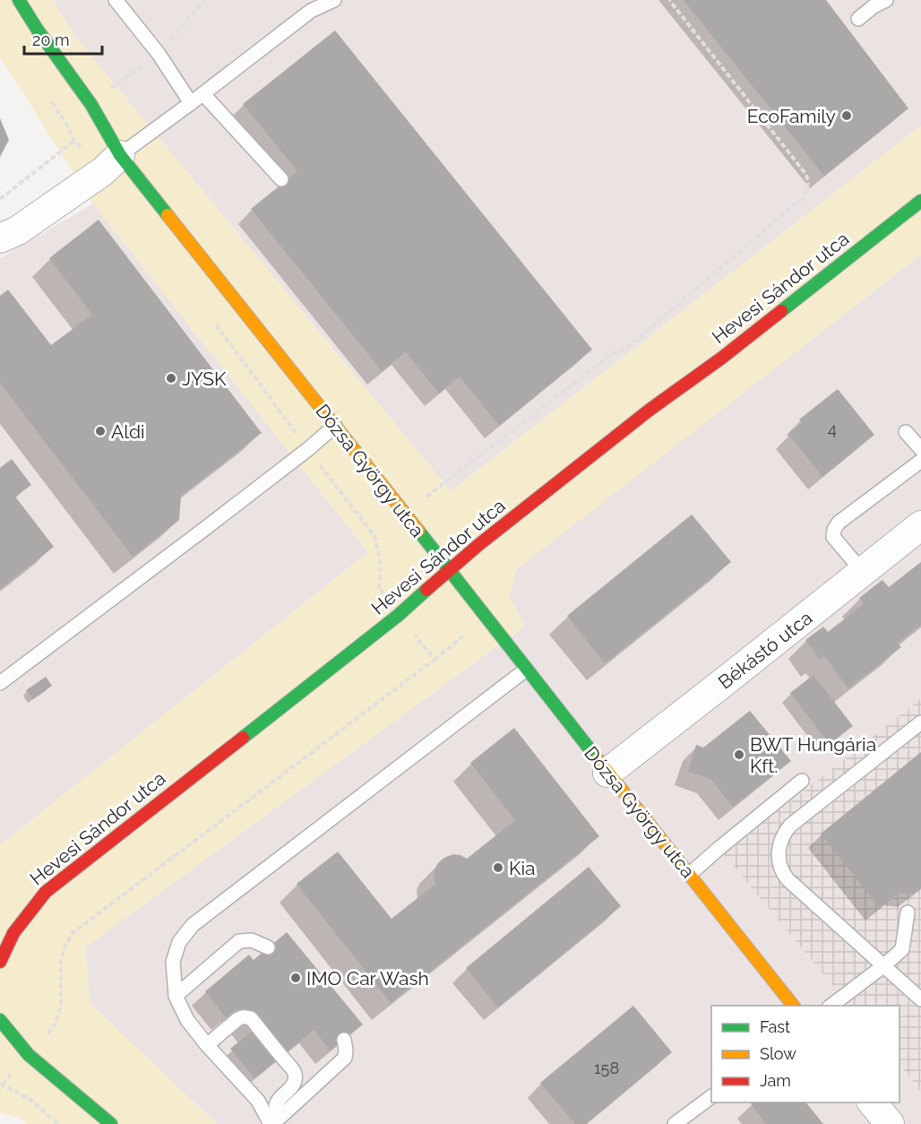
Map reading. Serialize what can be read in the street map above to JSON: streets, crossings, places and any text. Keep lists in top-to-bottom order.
{
  "streets": {
    "street": ["Hevesi Sándor utca", "Dózsa György utca", "Békástó utca"]
  },
  "crossings": [
    ["Hevesi Sándor utca", "Dózsa György utca"],
    ["Dózsa György utca", "Békástó utca"]
  ],
  "places": [
    "EcoFamily",
    "JYSK",
    "Aldi",
    "BWT Hungária Kft.",
    "Kia",
    "IMO Car Wash"
  ],
  "house_numbers": ["4", "158"],
  "legend": ["Fast", "Slow", "Jam"],
  "scale_bar": "20 m"
}
